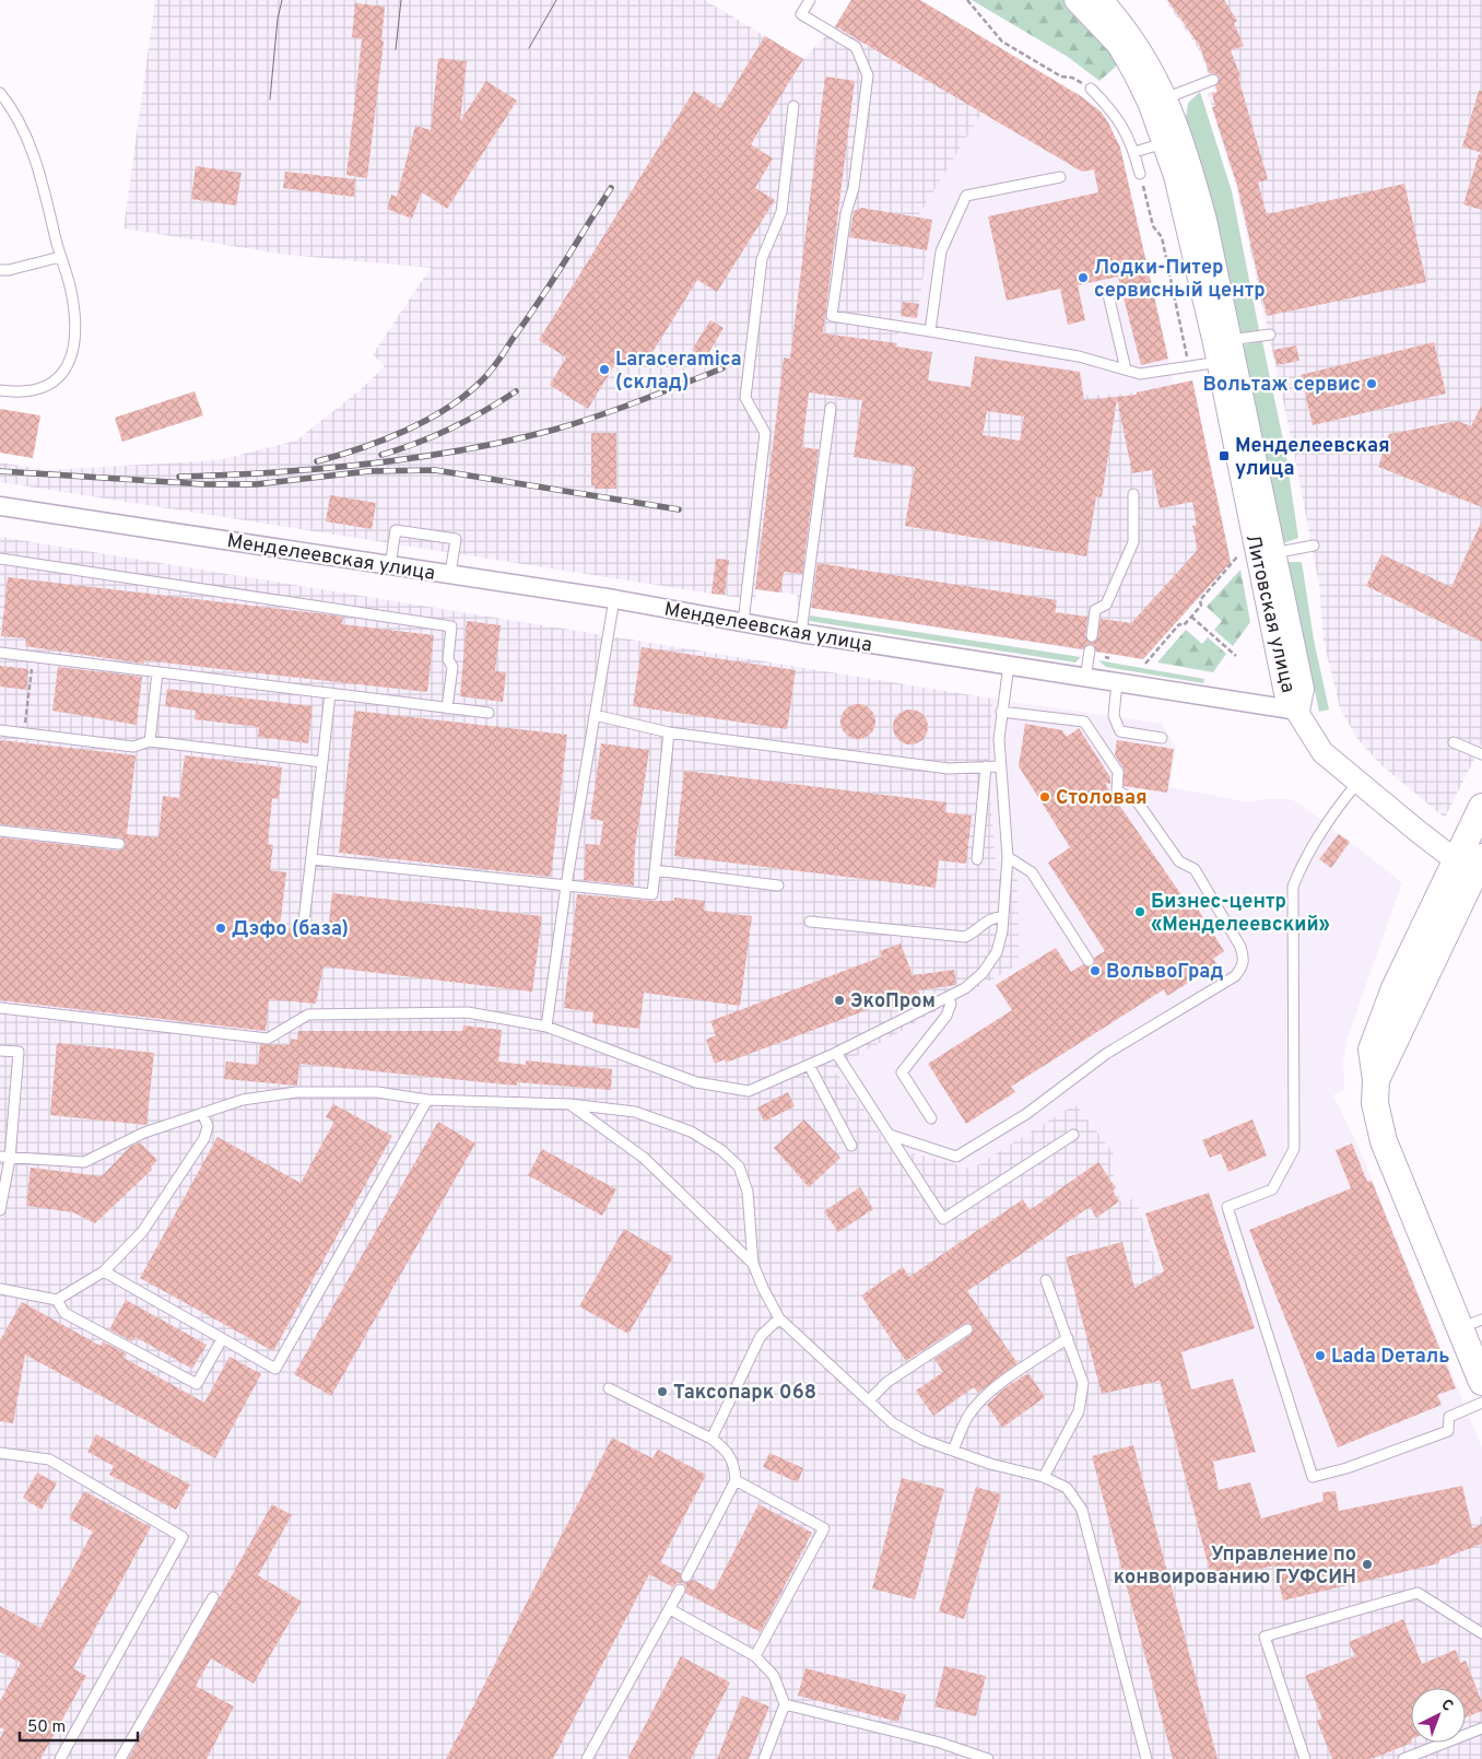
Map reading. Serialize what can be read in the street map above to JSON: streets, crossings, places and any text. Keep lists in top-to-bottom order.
{
  "streets": {
    "street": ["Менделеевская улица", "Литовская улица"]
  },
  "crossings": [
    ["Менделеевская улица", "Литовская улица"]
  ],
  "places": {
    "other": [
      "Лодки-Питер сервисный центр",
      "Laraceramica (склад)",
      "Вольтаж сервис",
      "Столовая",
      "Бизнес-центр «Менделеевский»",
      "Дэфо (база)",
      "ВольвоГрад",
      "ЭкоПром",
      "Lada Dеталь",
      "Таксопарк 068",
      "Управление по конвоированию ГУФСИН"
    ],
    "transit": ["Менделеевская улица"]
  },
  "scale_bar": "50 m",
  "north": "top right"
}
